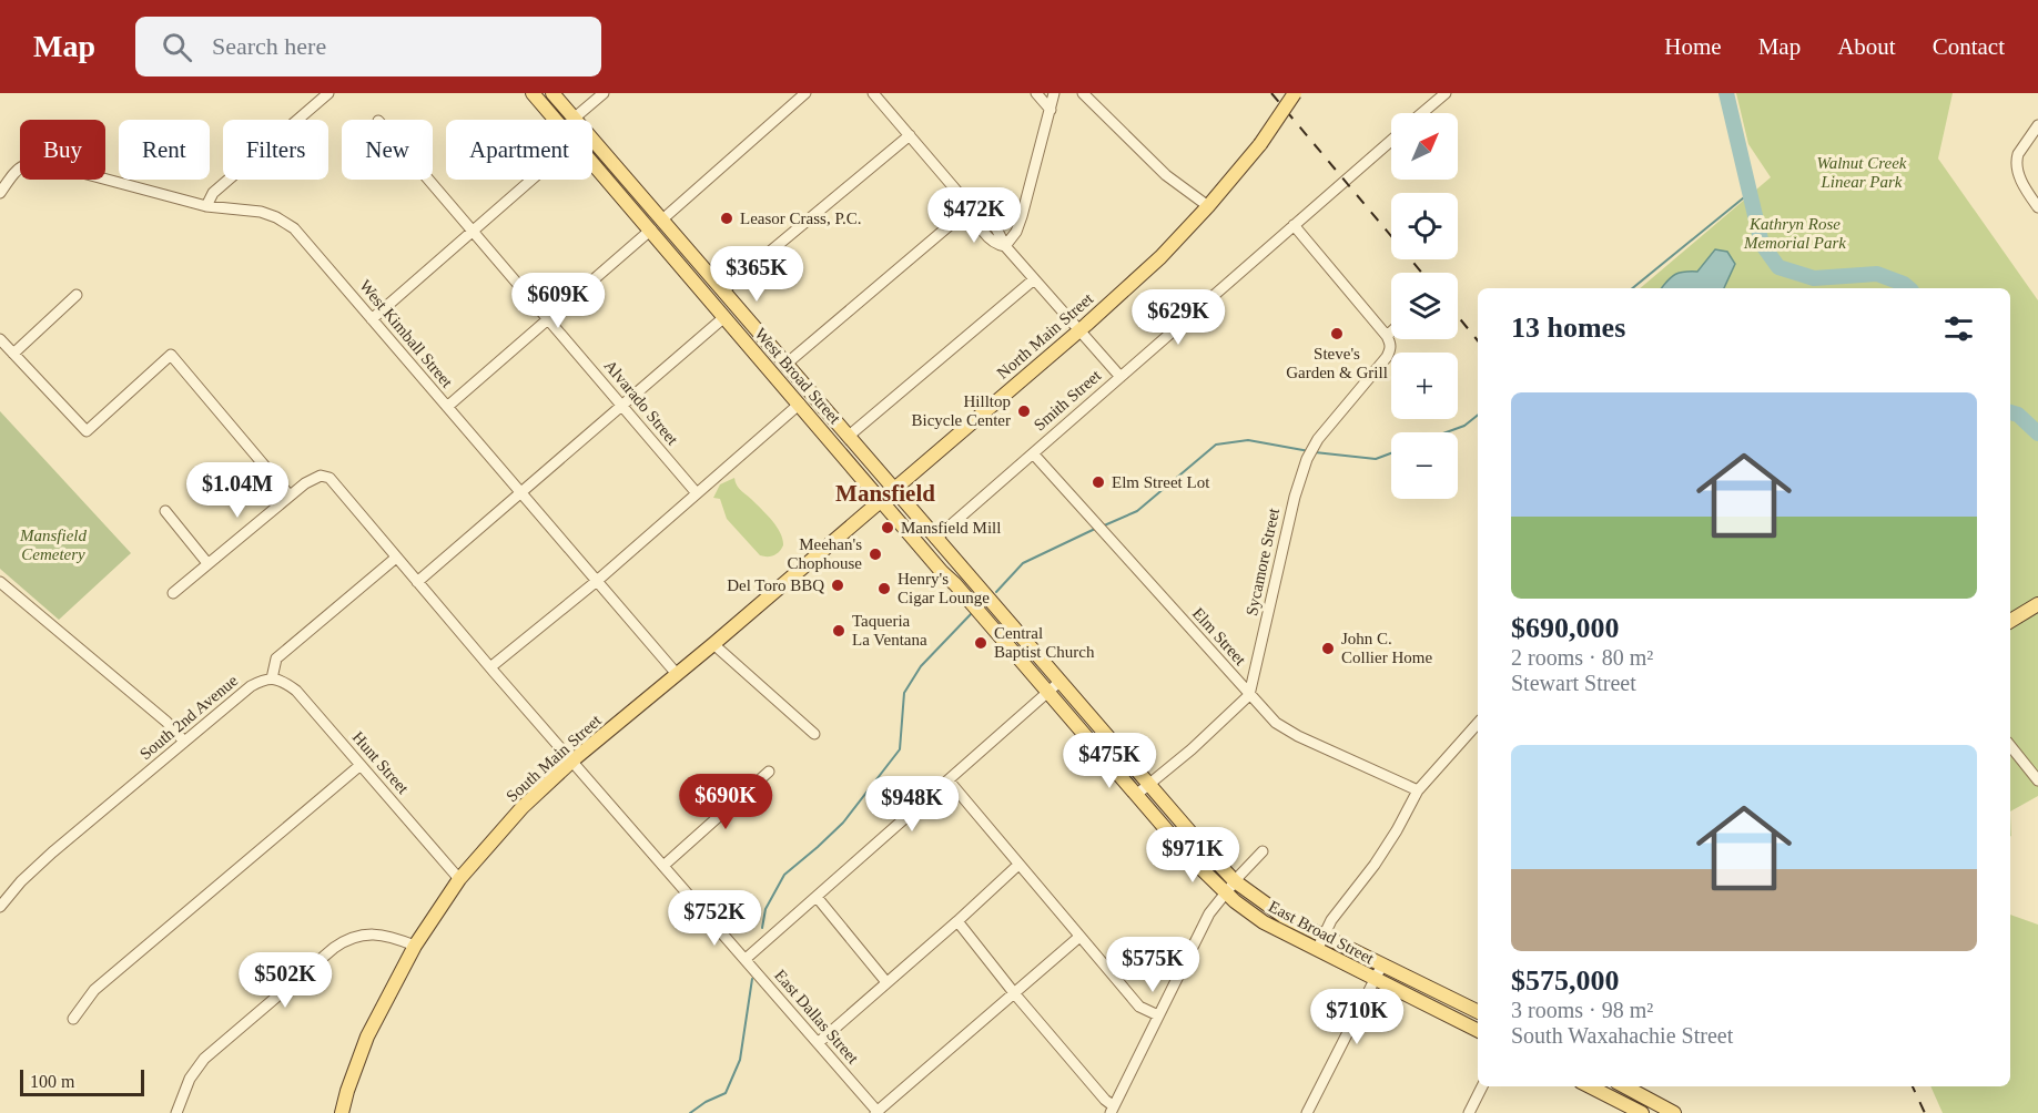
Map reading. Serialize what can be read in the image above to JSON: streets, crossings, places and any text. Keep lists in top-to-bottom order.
{
  "streets": {
    "main road": [
      "North Main Street",
      "West Broad Street",
      "South Main Street",
      "East Broad Street"
    ],
    "street": [
      "West Kimball Street",
      "Smith Street",
      "Alvarado Street",
      "Sycamore Street",
      "Elm Street",
      "South 2nd Avenue",
      "Hunt Street",
      "East Dallas Street"
    ]
  },
  "crossings": [
    ["West Kimball Street", "South Main Street"],
    ["North Main Street", "West Broad Street"],
    ["North Main Street", "South Main Street"],
    ["North Main Street", "East Broad Street"],
    ["West Broad Street", "South Main Street"],
    ["West Broad Street", "East Broad Street"],
    ["Smith Street", "Elm Street"],
    ["Smith Street", "East Broad Street"],
    ["Sycamore Street", "Elm Street"],
    ["South 2nd Avenue", "Hunt Street"],
    ["South Main Street", "Hunt Street"],
    ["South Main Street", "East Broad Street"],
    ["South Main Street", "East Dallas Street"]
  ],
  "districts": ["Mansfield"],
  "parks": ["Walnut Creek Linear Park", "Kathryn Rose Memorial Park", "Mansfield Cemetery"],
  "places": [
    "Leasor Crass, P.C.",
    "Steve's Garden & Grill",
    "Hilltop Bicycle Center",
    "Elm Street Lot",
    "Mansfield Mill",
    "Meehan's Chophouse",
    "Del Toro BBQ",
    "Henry's Cigar Lounge",
    "Taqueria La Ventana",
    "Central Baptist Church",
    "John C. Collier Home"
  ],
  "scale_bar": "100 m",
  "north": "top right",
  "page": {
    "header": "Map",
    "search": "Search here",
    "nav": [
      "Home",
      "Map",
      "About",
      "Contact"
    ],
    "map_buttons": ["+", "−"],
    "chip": [
      "Buy",
      "Rent",
      "Filters",
      "New",
      "Apartment"
    ],
    "price": [
      "$472K",
      "$365K",
      "$609K",
      "$629K",
      "$1.04M",
      "$475K",
      "$690K",
      "$948K",
      "$971K",
      "$752K",
      "$575K",
      "$502K",
      "$710K"
    ],
    "heading": "13 homes",
    "list": [
      {
        "name": "$690,000",
        "note": "2 rooms · 80 m² · Stewart Street"
      },
      {
        "name": "$575,000",
        "note": "3 rooms · 98 m² · South Waxahachie Street"
      }
    ],
    "scale": "100 m"
  }
}
